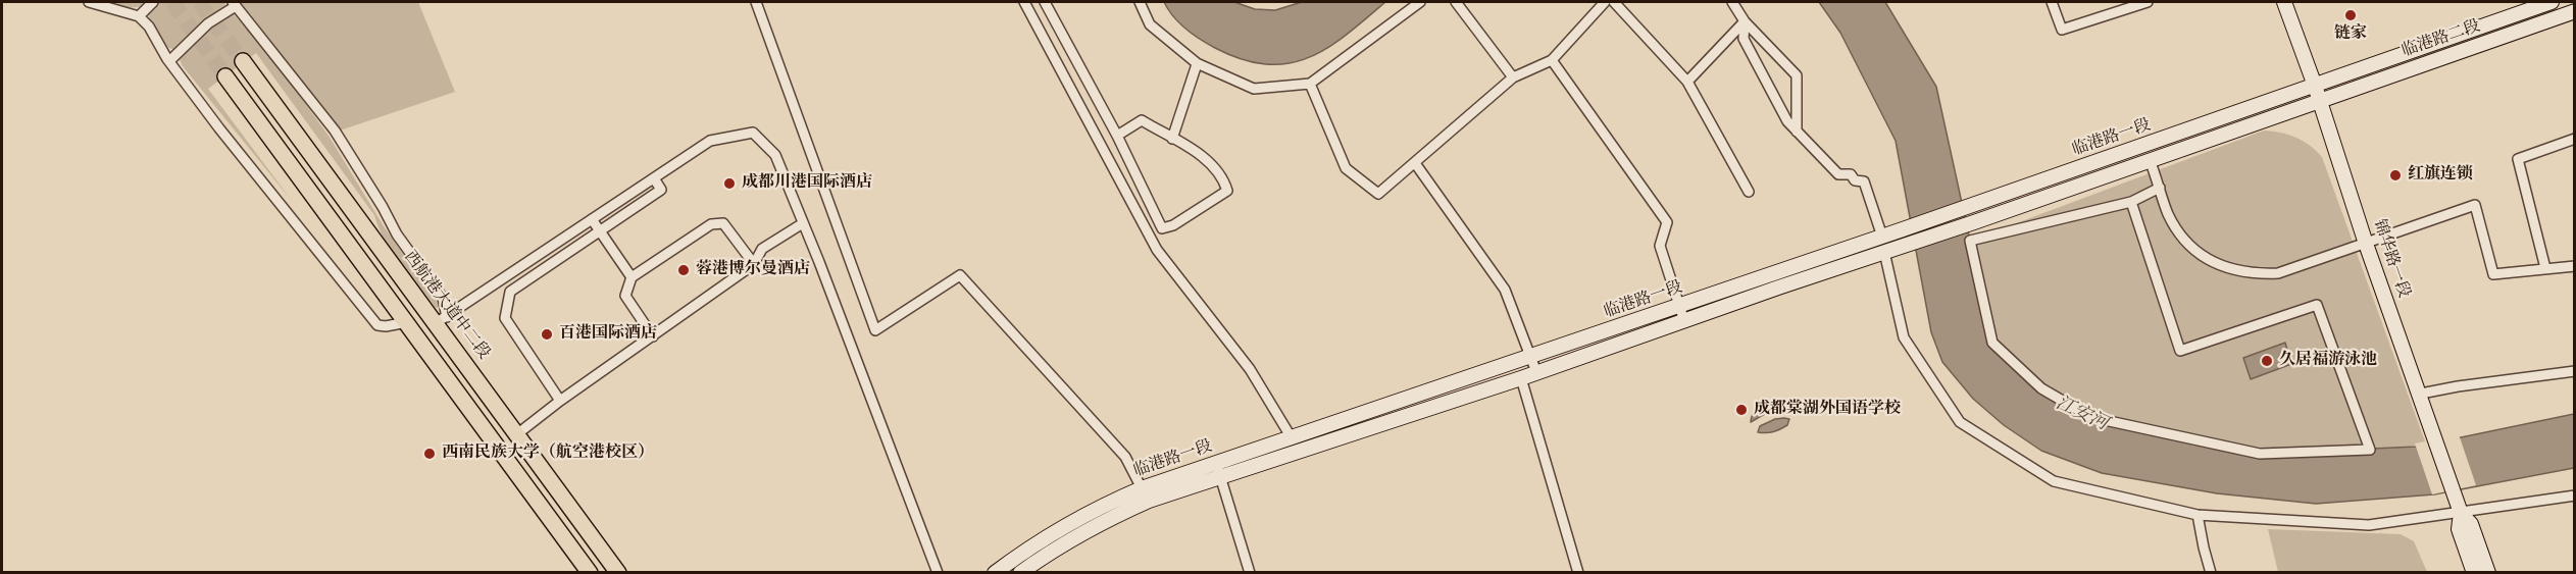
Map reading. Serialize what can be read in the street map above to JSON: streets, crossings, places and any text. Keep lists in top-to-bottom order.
{
  "streets": {
    "main road": [
      "临港路二段",
      "临港路一段",
      "锦华路一段",
      "西航港大道中二段"
    ]
  },
  "crossings": [
    ["临港路二段", "临港路一段"],
    ["临港路二段", "锦华路一段"],
    ["临港路一段", "锦华路一段"]
  ],
  "water": ["江安河"],
  "places": [
    "链家",
    "红旗连锁",
    "成都川港国际酒店",
    "蓉港博尔曼酒店",
    "百港国际酒店",
    "久居福游泳池",
    "成都棠湖外国语学校",
    "西南民族大学（航空港校区）"
  ]
}
